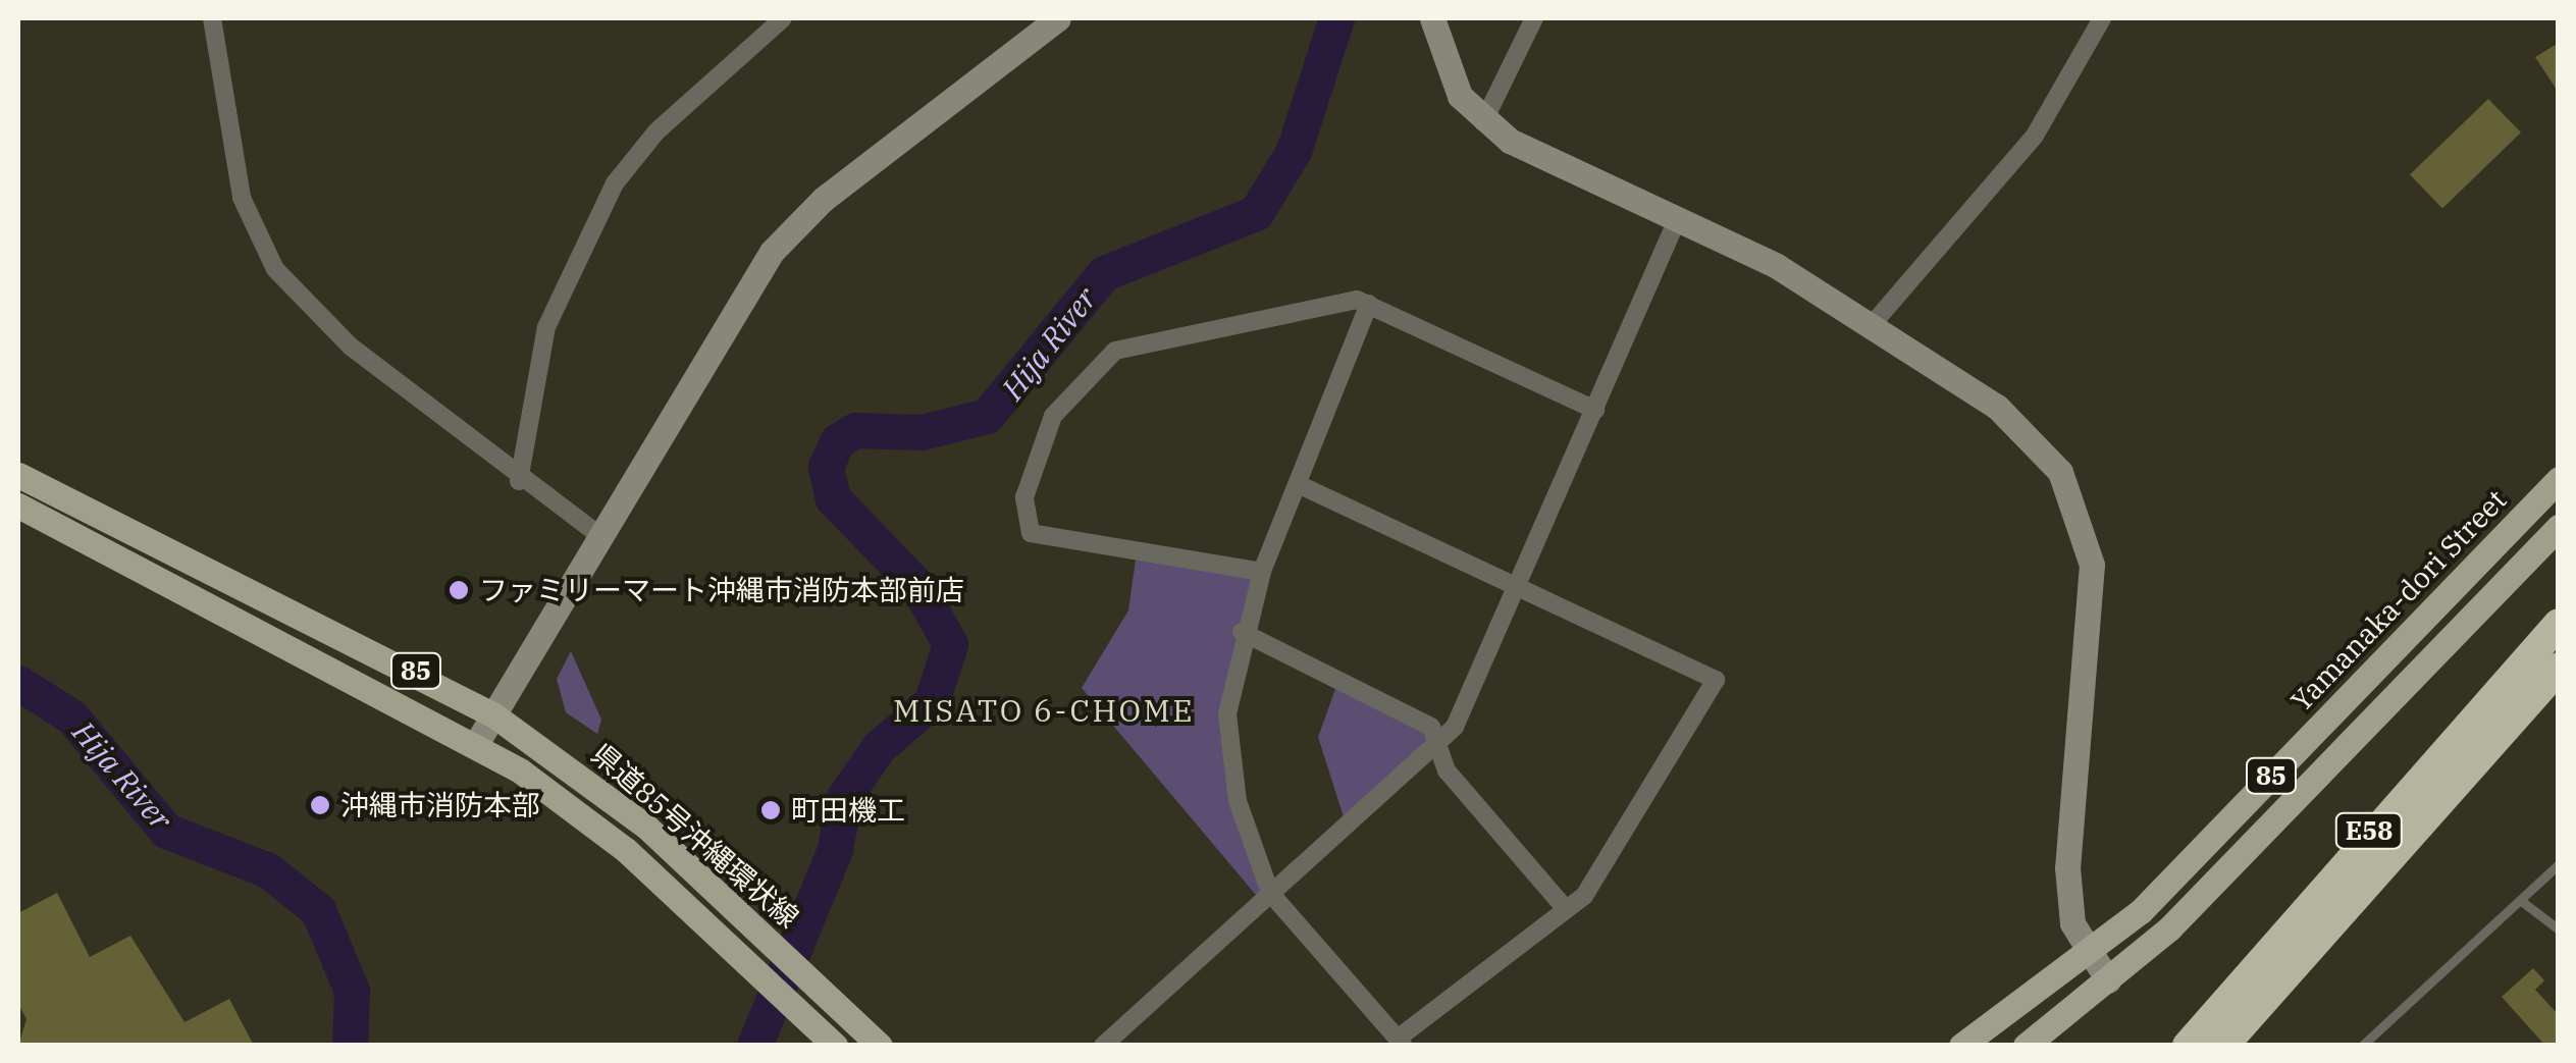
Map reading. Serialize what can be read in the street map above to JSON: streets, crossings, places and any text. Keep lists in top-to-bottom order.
{
  "streets": {
    "highway": ["E58"],
    "main road": ["Yamanaka-dori Street", "85", "県道85号沖縄環状線"]
  },
  "districts": ["MISATO 6-CHOME"],
  "water": ["Hija River"],
  "places": ["ファミリーマート沖縄市消防本部前店", "沖縄市消防本部", "町田機工"]
}
